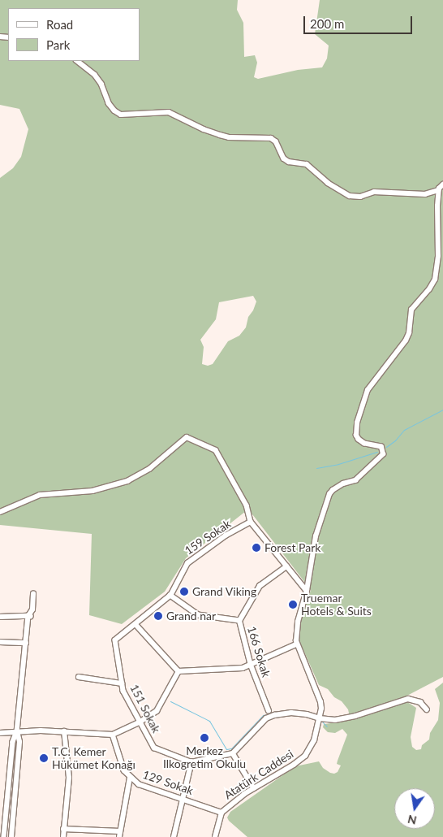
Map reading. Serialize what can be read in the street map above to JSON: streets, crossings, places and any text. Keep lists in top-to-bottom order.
{
  "streets": {
    "street": [
      "159 Sokak",
      "166 Sokak",
      "151 Sokak",
      "Atatürk Caddesi",
      "129 Sokak"
    ]
  },
  "crossings": [
    ["Atatürk Caddesi", "129 Sokak"]
  ],
  "places": [
    "Forest Park",
    "Grand Viking",
    "Truemar Hotels & Suits",
    "Grand nar",
    "Merkez Ilkogretim Okulu",
    "T.C. Kemer Hükümet Konağı"
  ],
  "legend": ["Road", "Park"],
  "scale_bar": "200 m",
  "north": "bottom"
}
